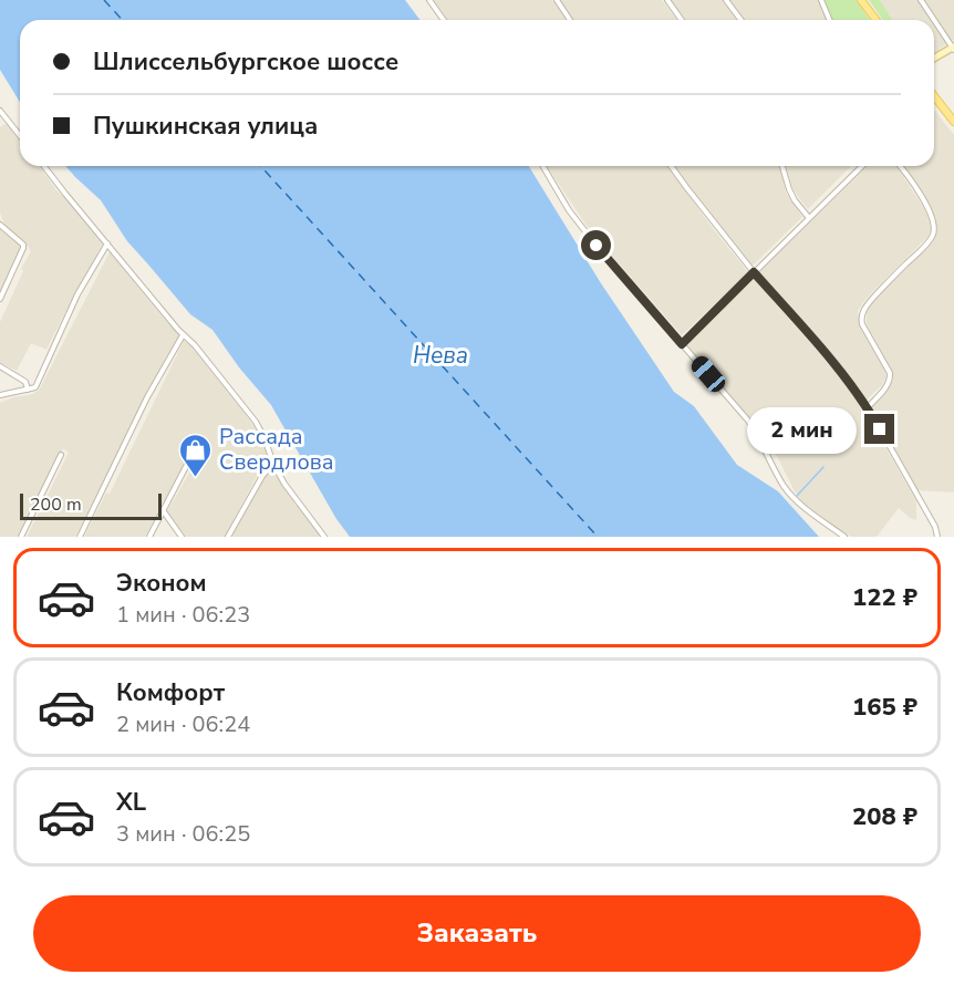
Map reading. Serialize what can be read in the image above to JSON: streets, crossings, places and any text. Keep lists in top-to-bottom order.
{
  "water": ["Нева"],
  "places": {
    "shop": ["Рассада Свердлова"]
  },
  "scale_bar": "200 m",
  "page": {
    "banner": ["Шлиссельбургское шоссе", "Пушкинская улица"],
    "bubble": "2 мин",
    "scale": "200 m",
    "list": [
      {
        "name": "Эконом",
        "note": "1 мин · 06:23",
        "value": "122 ₽"
      },
      {
        "name": "Комфорт",
        "note": "2 мин · 06:24",
        "value": "165 ₽"
      },
      {
        "name": "XL",
        "note": "3 мин · 06:25",
        "value": "208 ₽"
      }
    ],
    "buttons": "Заказать"
  }
}
